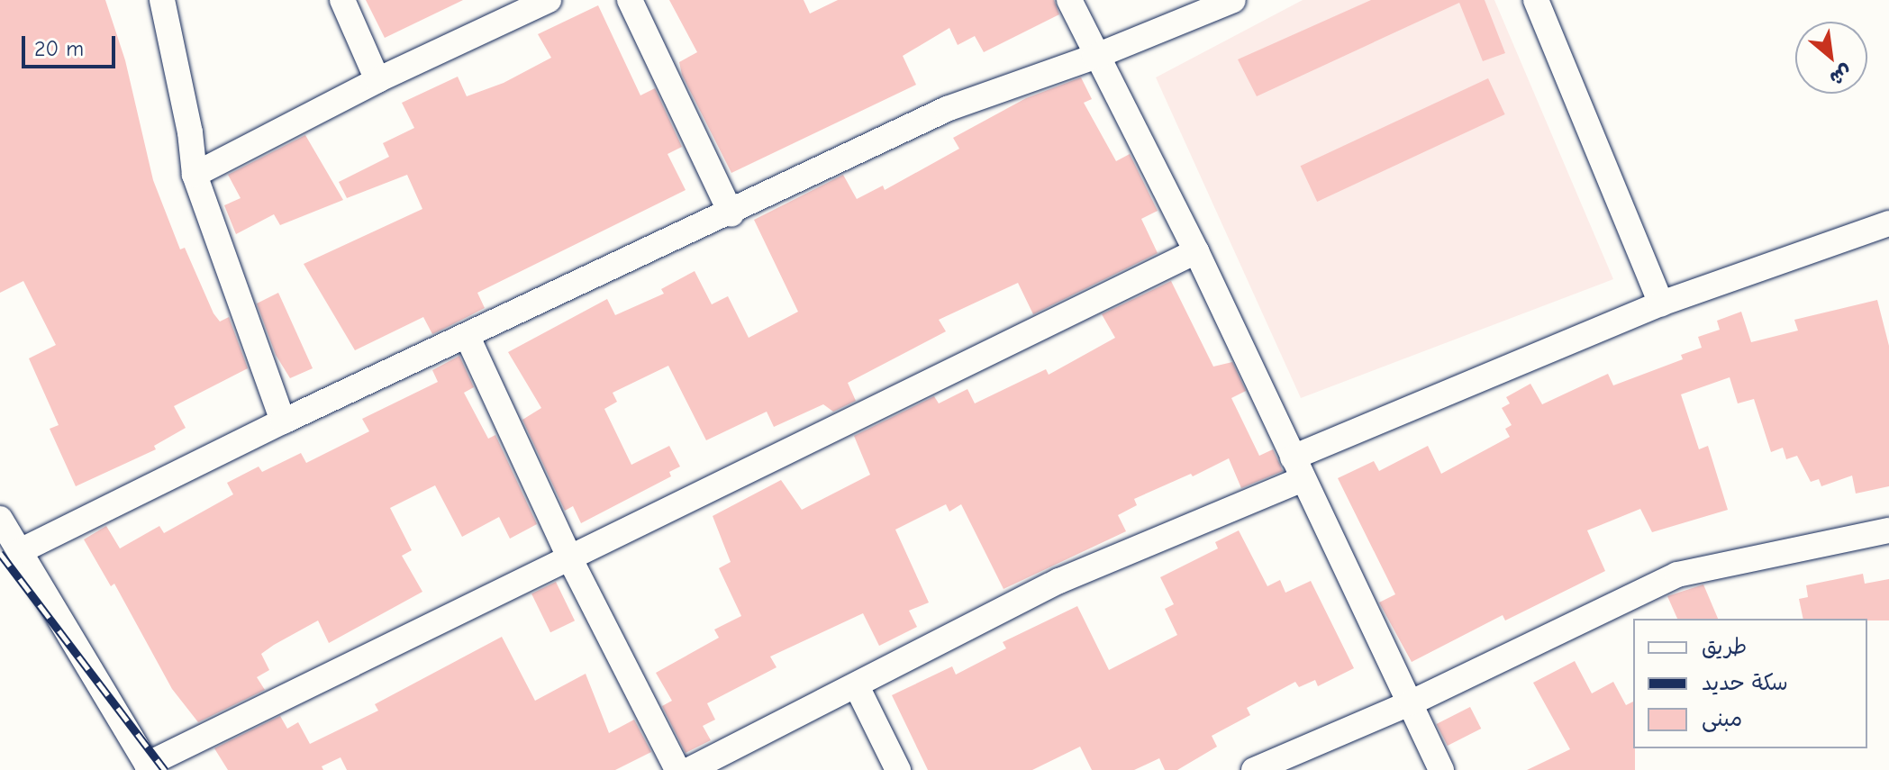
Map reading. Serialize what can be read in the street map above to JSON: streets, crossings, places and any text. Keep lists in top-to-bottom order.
{
  "legend": ["طريق", "سكة حديد", "مبنى"],
  "scale_bar": "20 m",
  "north": "bottom right"
}
